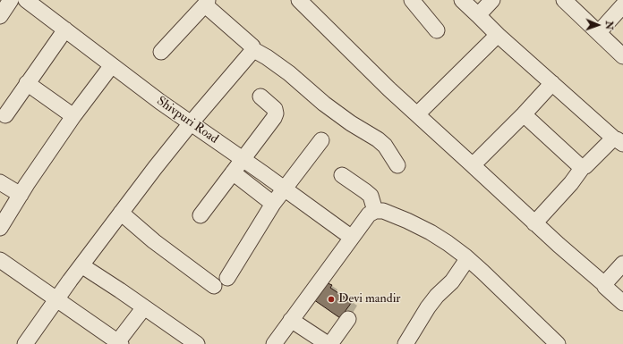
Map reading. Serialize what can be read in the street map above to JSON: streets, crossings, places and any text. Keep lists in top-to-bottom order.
{
  "streets": {
    "street": ["Shivpuri Road"]
  },
  "places": ["Devi mandir"],
  "north": "right"
}
